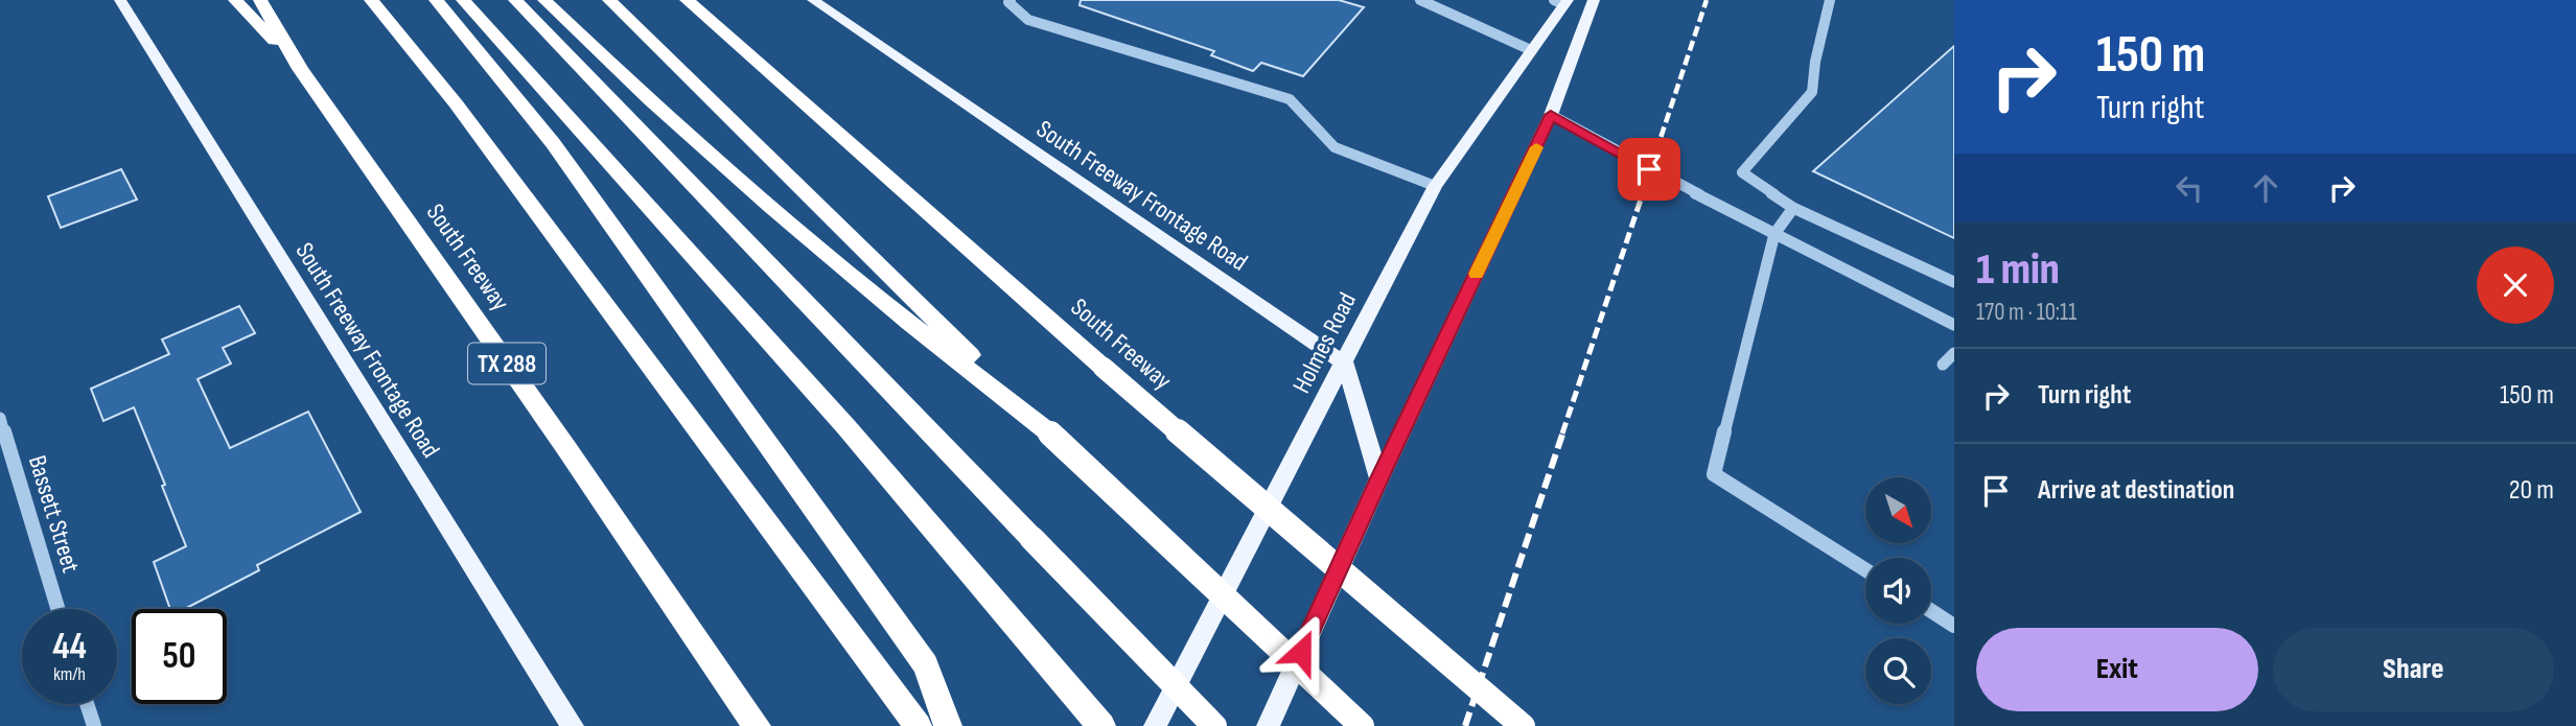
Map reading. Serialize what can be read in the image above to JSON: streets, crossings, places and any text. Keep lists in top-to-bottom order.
{
  "streets": {
    "highway": ["South Freeway", "TX 288"],
    "main road": ["South Freeway Frontage Road", "Holmes Road"],
    "street": ["Bassett Street"]
  },
  "crossings": [
    ["South Freeway Frontage Road", "Holmes Road"]
  ],
  "north": "bottom right",
  "page": {
    "turn": ["150 m", "Turn right"],
    "heading": ["1 min", "170 m · 10:11"],
    "list": [
      {
        "name": "Turn right",
        "value": "150 m"
      },
      {
        "name": "Arrive at destination",
        "value": "20 m"
      }
    ],
    "speed": "44 km/h",
    "limit": "50",
    "buttons": ["Exit", "Share"]
  }
}
